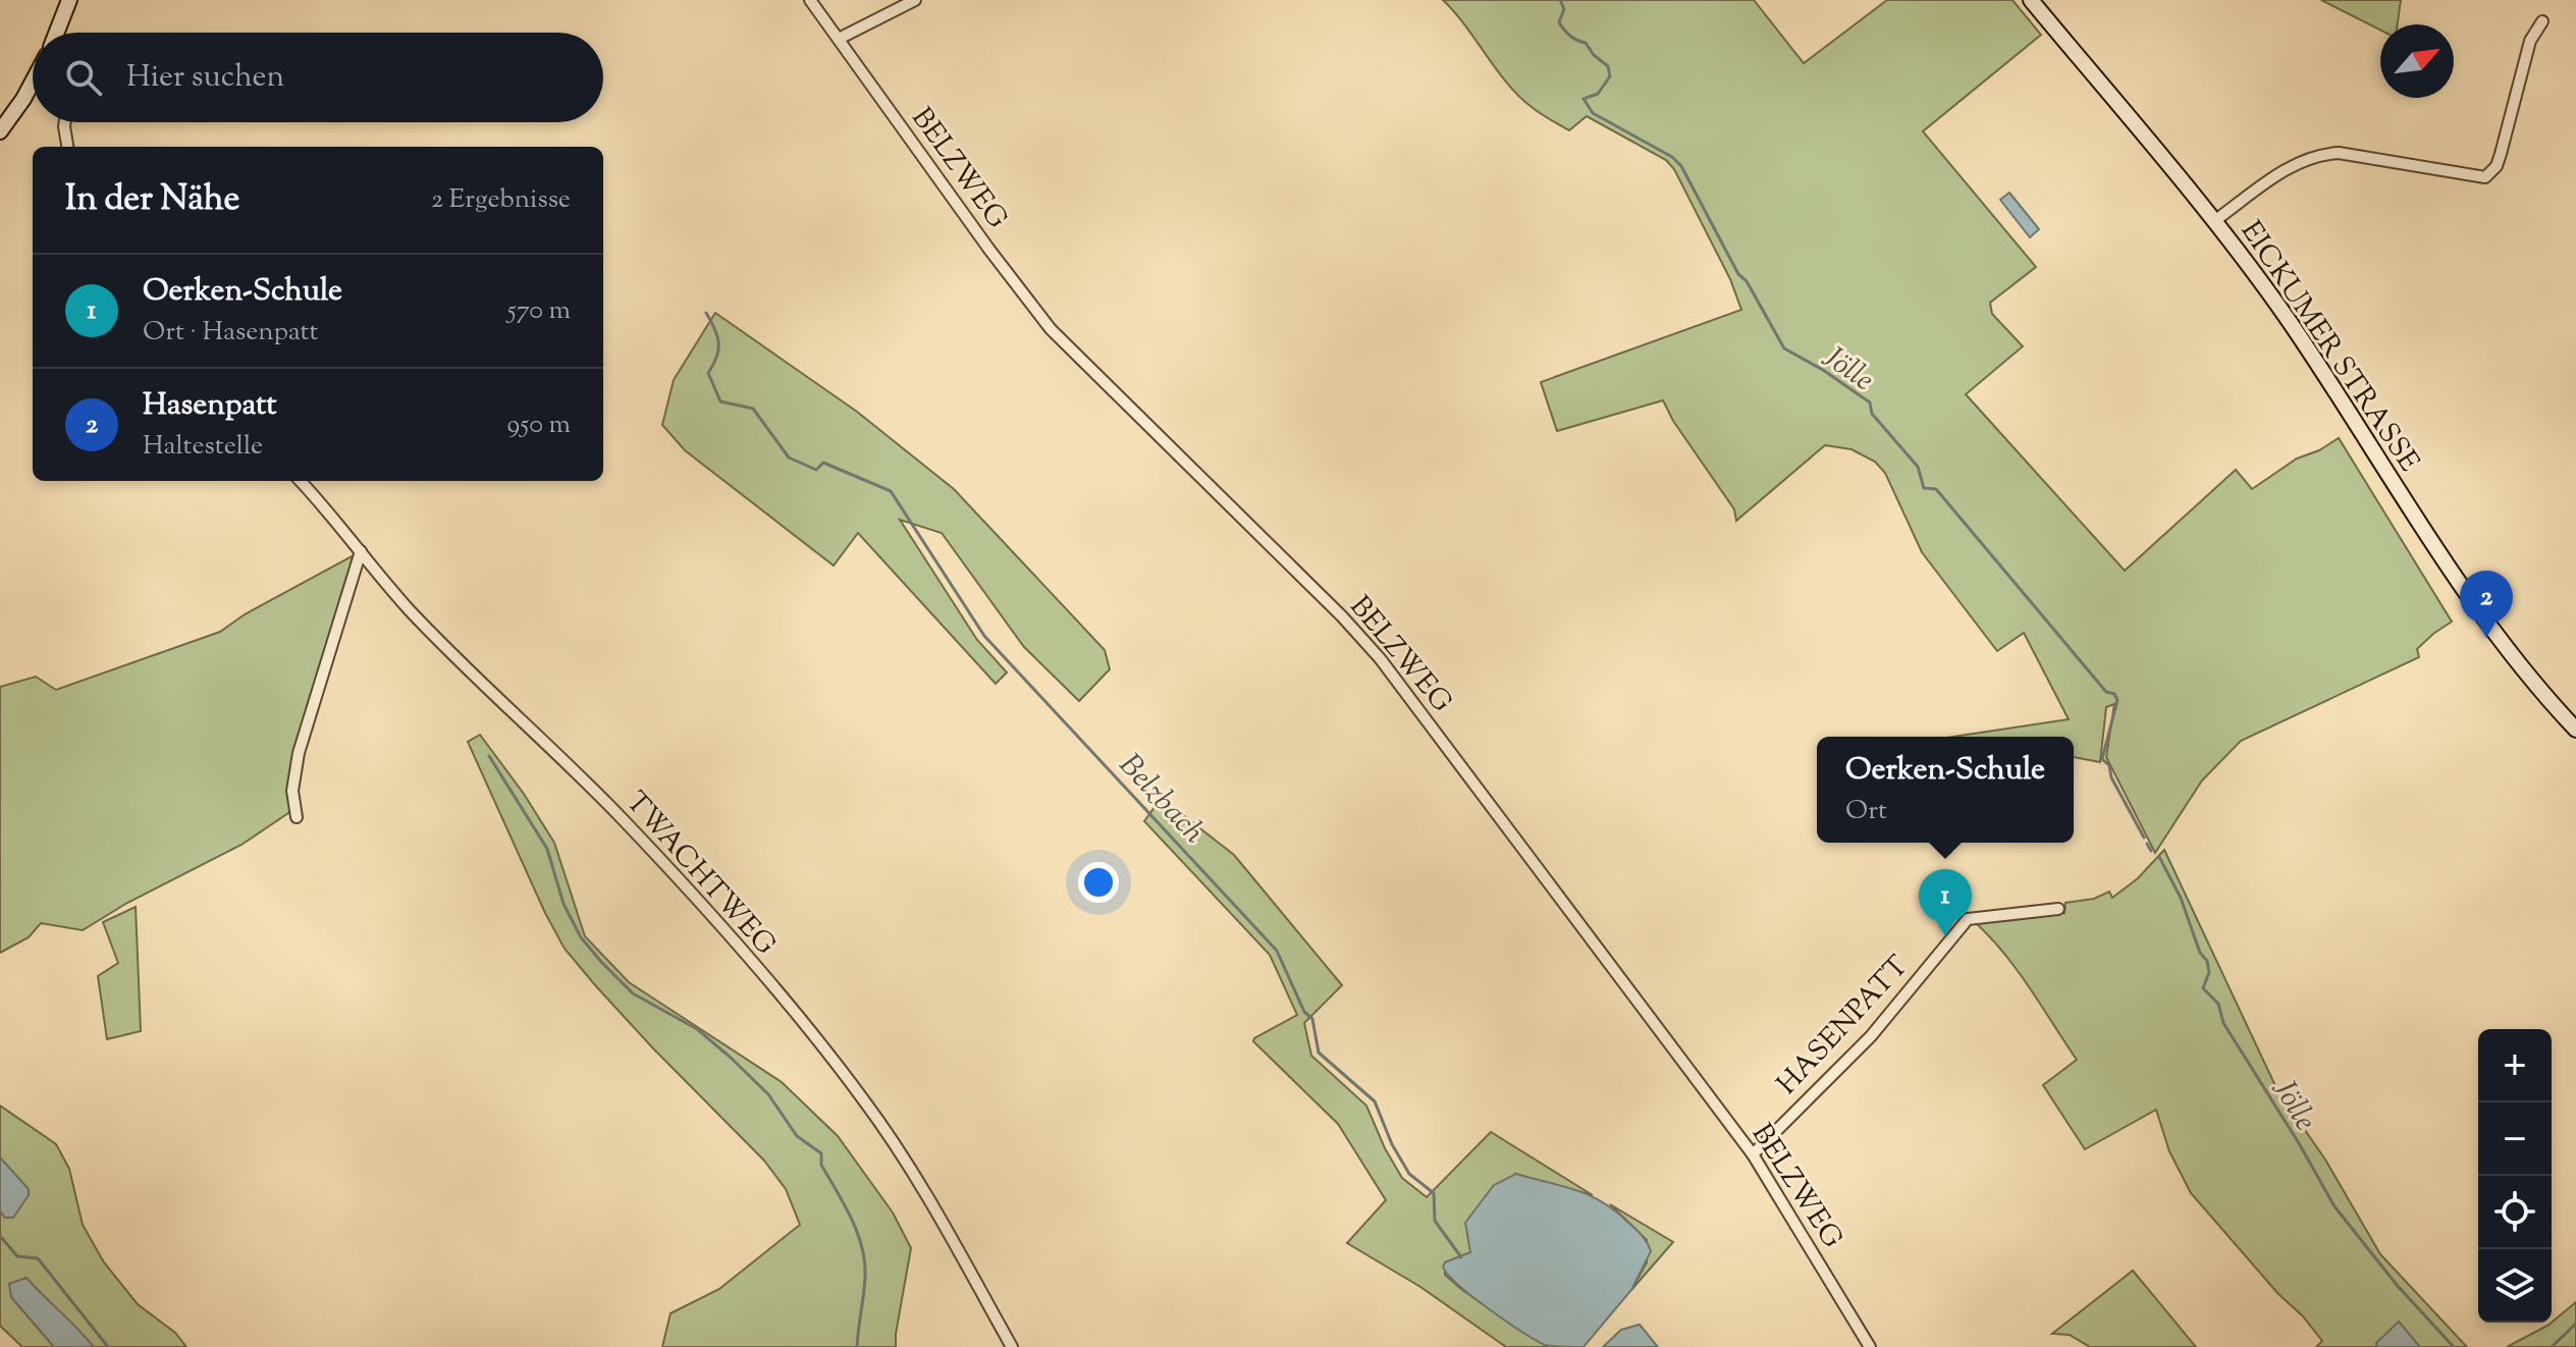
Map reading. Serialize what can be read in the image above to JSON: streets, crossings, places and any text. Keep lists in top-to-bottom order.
{
  "streets": {
    "main road": ["EICKUMER STRASSE"],
    "street": ["BELZWEG", "TWACHTWEG", "HASENPATT"]
  },
  "crossings": [
    ["BELZWEG", "HASENPATT"]
  ],
  "water": ["Jölle", "Belzbach"],
  "north": "top right",
  "page": {
    "search": "Hier suchen",
    "heading": ["In der Nähe", "2 Ergebnisse"],
    "list": [
      {
        "mark": "1",
        "name": "Oerken-Schule",
        "note": "Ort · Hasenpatt",
        "value": "570 m"
      },
      {
        "mark": "2",
        "name": "Hasenpatt",
        "note": "Haltestelle",
        "value": "950 m"
      }
    ],
    "pins": ["2", "1"],
    "popup": ["Oerken-Schule", "Ort"],
    "map_buttons": ["+", "−"]
  }
}
